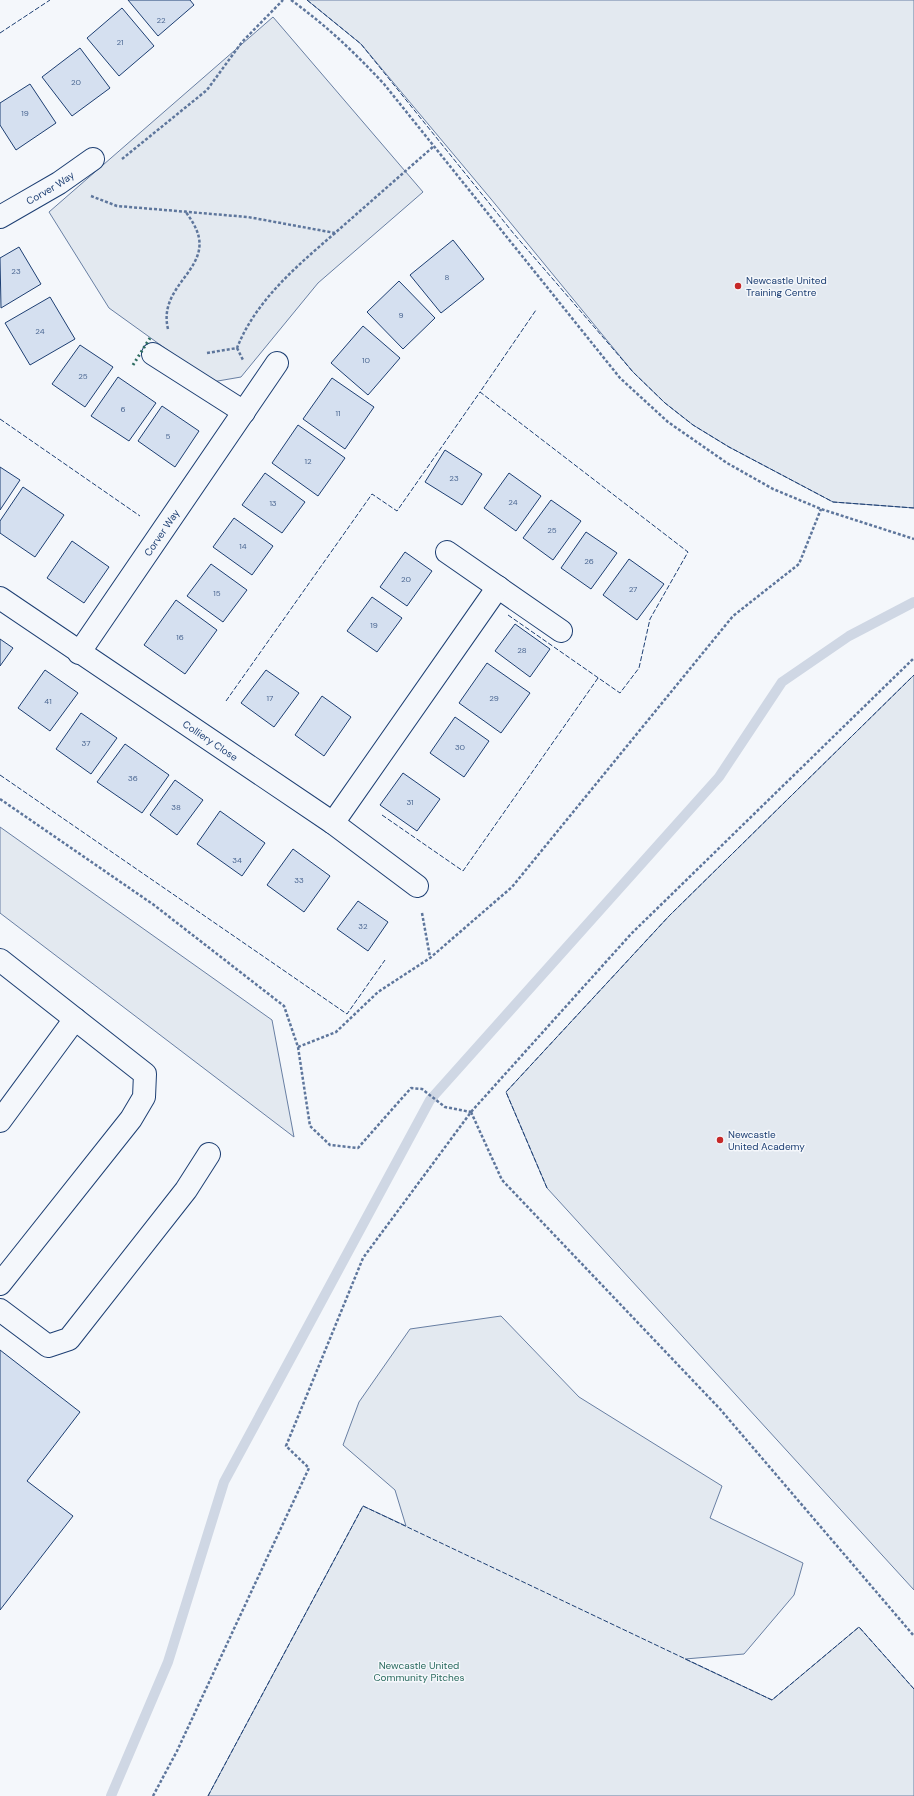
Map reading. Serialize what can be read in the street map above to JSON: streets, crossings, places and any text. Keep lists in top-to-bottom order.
{
  "streets": {
    "street": ["Corver Way", "Colliery Close"]
  },
  "crossings": [
    ["Corver Way", "Colliery Close"]
  ],
  "parks": ["Newcastle United Community Pitches"],
  "places": ["Newcastle United Training Centre", "Newcastle United Academy"],
  "house_numbers": [
    "22",
    "21",
    "20",
    "19",
    "23",
    "8",
    "9",
    "24",
    "10",
    "25",
    "6",
    "11",
    "5",
    "12",
    "23",
    "24",
    "13",
    "25",
    "14",
    "26",
    "20",
    "27",
    "15",
    "19",
    "16",
    "28",
    "17",
    "29",
    "41",
    "37",
    "30",
    "36",
    "31",
    "38",
    "34",
    "33",
    "32"
  ]
}
